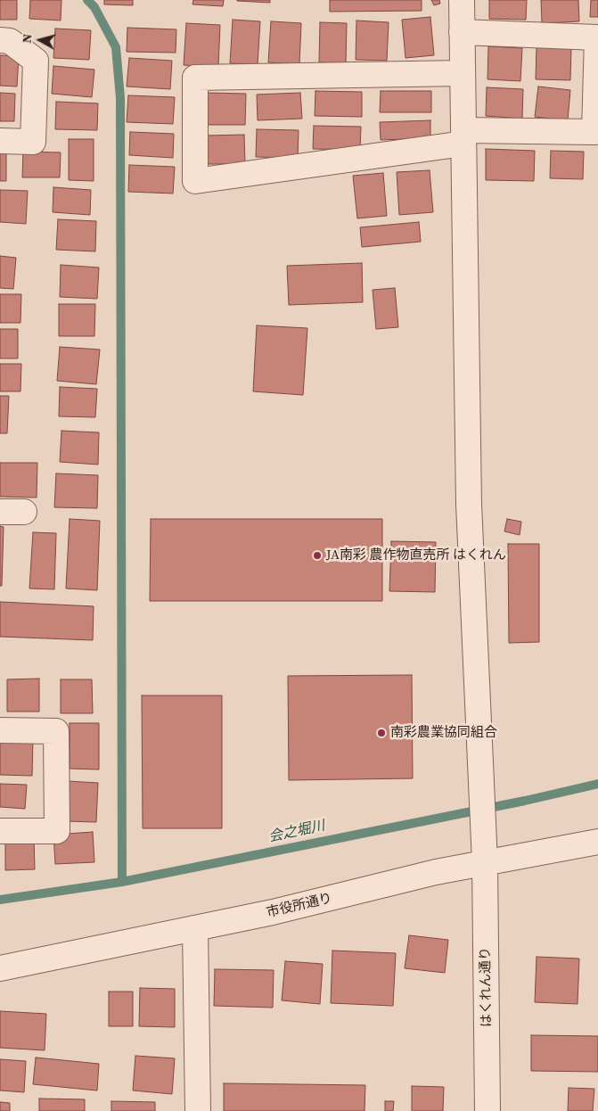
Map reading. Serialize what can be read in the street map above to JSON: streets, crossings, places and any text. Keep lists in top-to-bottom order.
{
  "streets": {
    "street": ["市役所通り", "はくれん通り"]
  },
  "crossings": [
    ["市役所通り", "はくれん通り"]
  ],
  "water": ["会之堀川"],
  "places": ["JA南彩 農作物直売所 はくれん", "南彩農業協同組合"],
  "north": "left"
}
